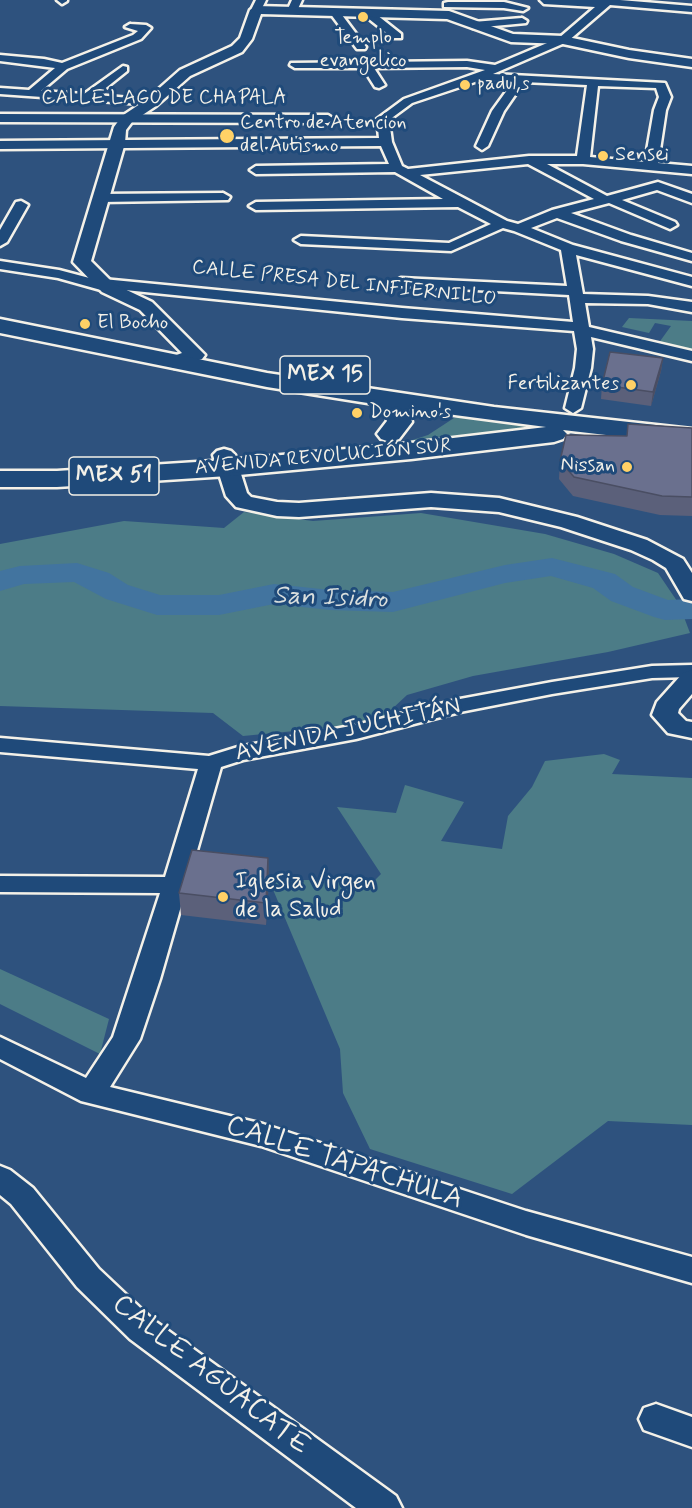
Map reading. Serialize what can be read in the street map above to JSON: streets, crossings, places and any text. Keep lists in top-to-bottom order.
{
  "streets": {
    "main road": ["MEX 15", "AVENIDA REVOLUCIÓN SUR", "MEX 51"],
    "street": [
      "CALLE LAGO DE CHAPALA",
      "CALLE PRESA DEL INFIERNILLO",
      "AVENIDA JUCHITÁN",
      "CALLE TAPACHULA",
      "CALLE AGUACATE"
    ]
  },
  "crossings": [
    ["MEX 15", "AVENIDA REVOLUCIÓN SUR"],
    ["AVENIDA JUCHITÁN", "CALLE TAPACHULA"]
  ],
  "water": ["San Isidro"],
  "places": [
    "Templo evangelico",
    "padul,s",
    "Centro de Atencion del Autismo",
    "Sensei",
    "El Bocho",
    "Fertilizantes",
    "Domino's",
    "Nissan",
    "Iglesia Virgen de la Salud"
  ]
}
